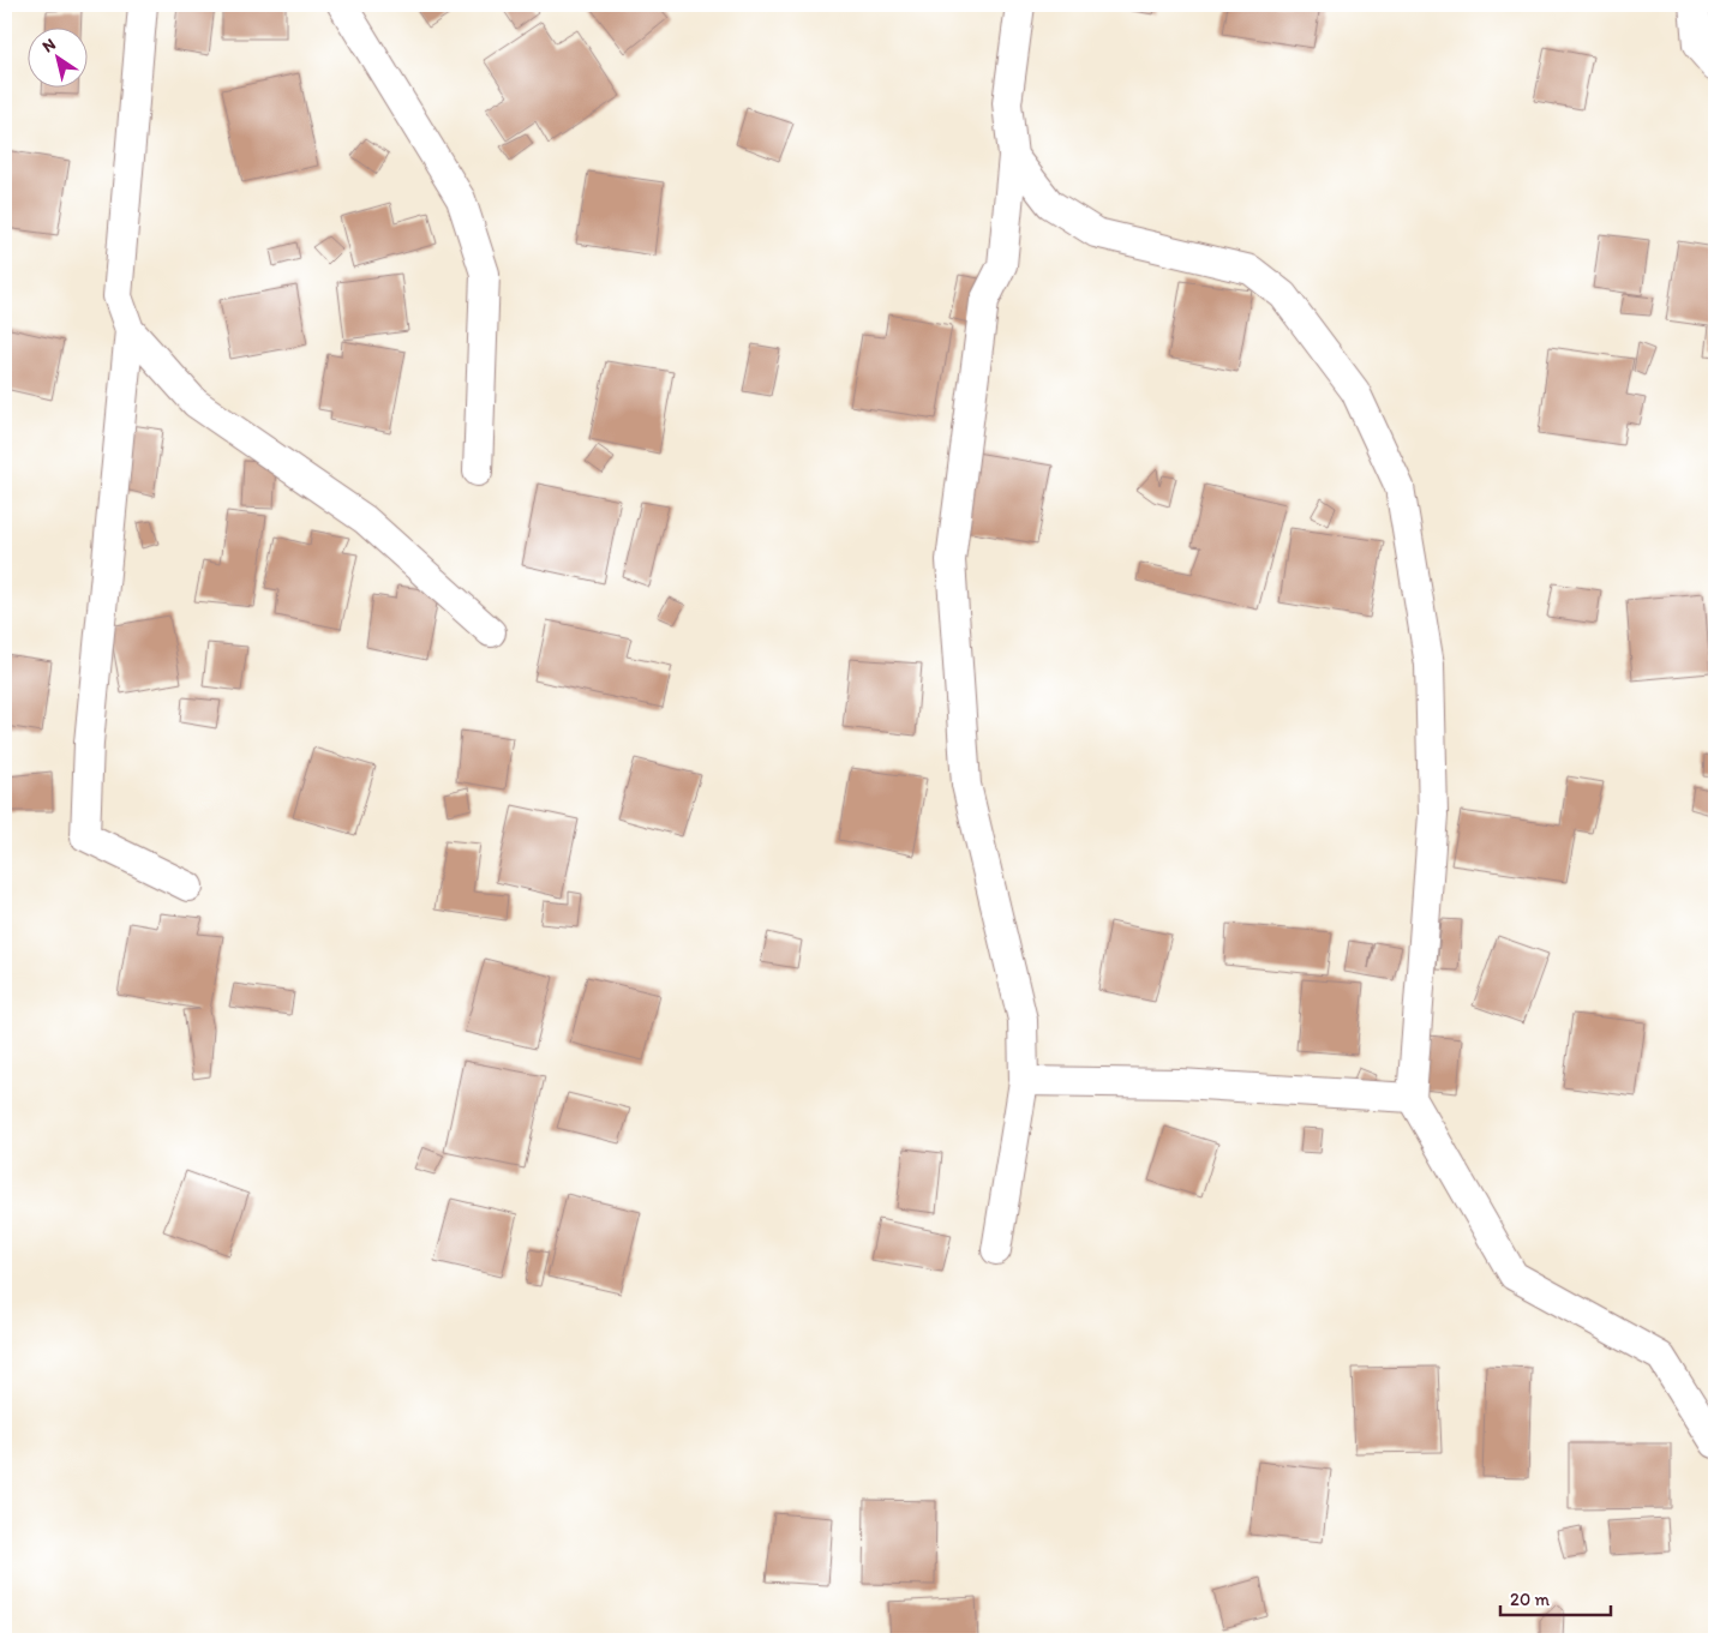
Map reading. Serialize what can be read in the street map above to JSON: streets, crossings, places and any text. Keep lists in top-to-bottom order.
{
  "scale_bar": "20 m",
  "north": "top left"
}
